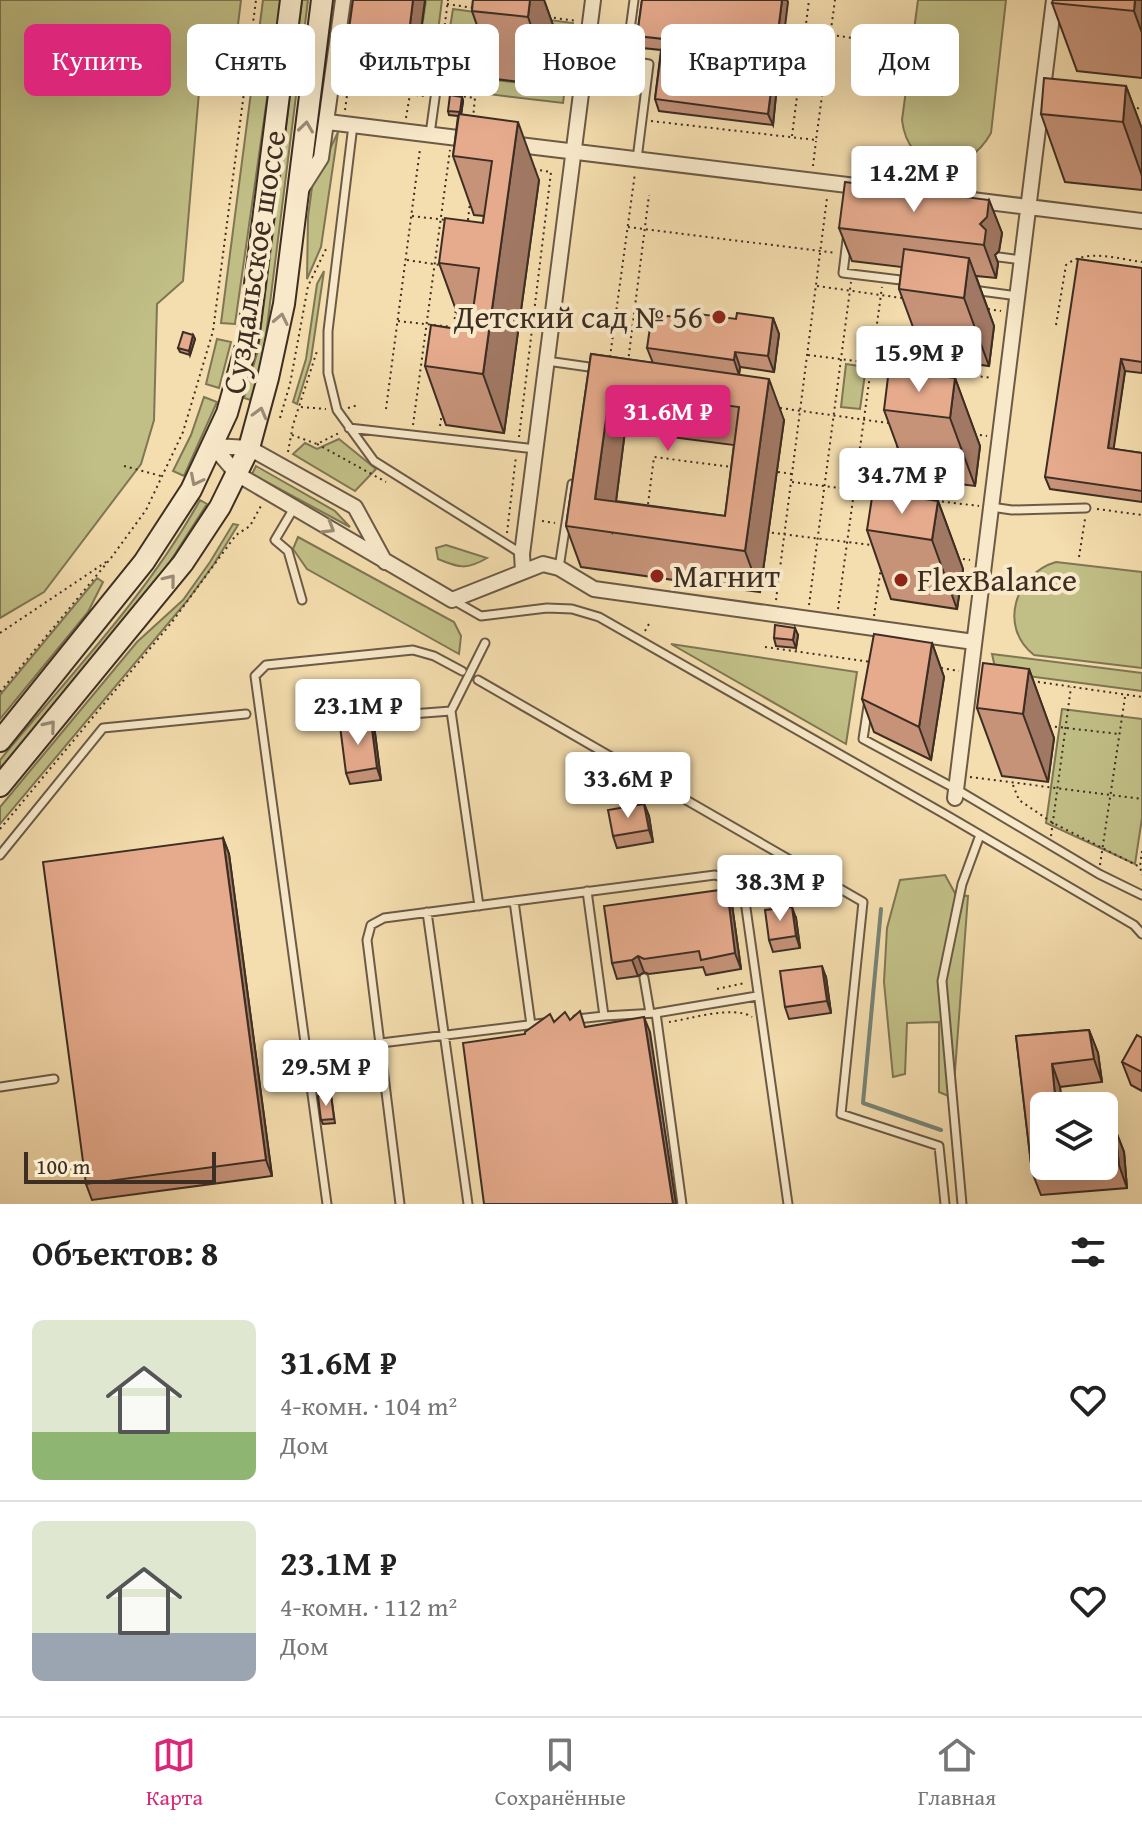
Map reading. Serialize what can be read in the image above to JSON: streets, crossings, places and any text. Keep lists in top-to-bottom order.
{
  "streets": {
    "main road": ["Суздальское шоссе"]
  },
  "places": ["Детский сад № 56", "Магнит", "FlexBalance"],
  "scale_bar": "100 m",
  "page": {
    "chip": [
      "Купить",
      "Снять",
      "Фильтры",
      "Новое",
      "Квартира",
      "Дом"
    ],
    "price": [
      "14.2M ₽",
      "15.9M ₽",
      "31.6M ₽",
      "34.7M ₽",
      "23.1M ₽",
      "33.6M ₽",
      "38.3M ₽",
      "29.5M ₽"
    ],
    "scale": "100 m",
    "heading": "Объектов: 8",
    "list": [
      {
        "name": "31.6M ₽",
        "note": "4-комн. · 104 m² · Дом"
      },
      {
        "name": "23.1M ₽",
        "note": "4-комн. · 112 m² · Дом"
      }
    ],
    "tabs": ["Карта", "Сохранённые", "Главная"]
  }
}
